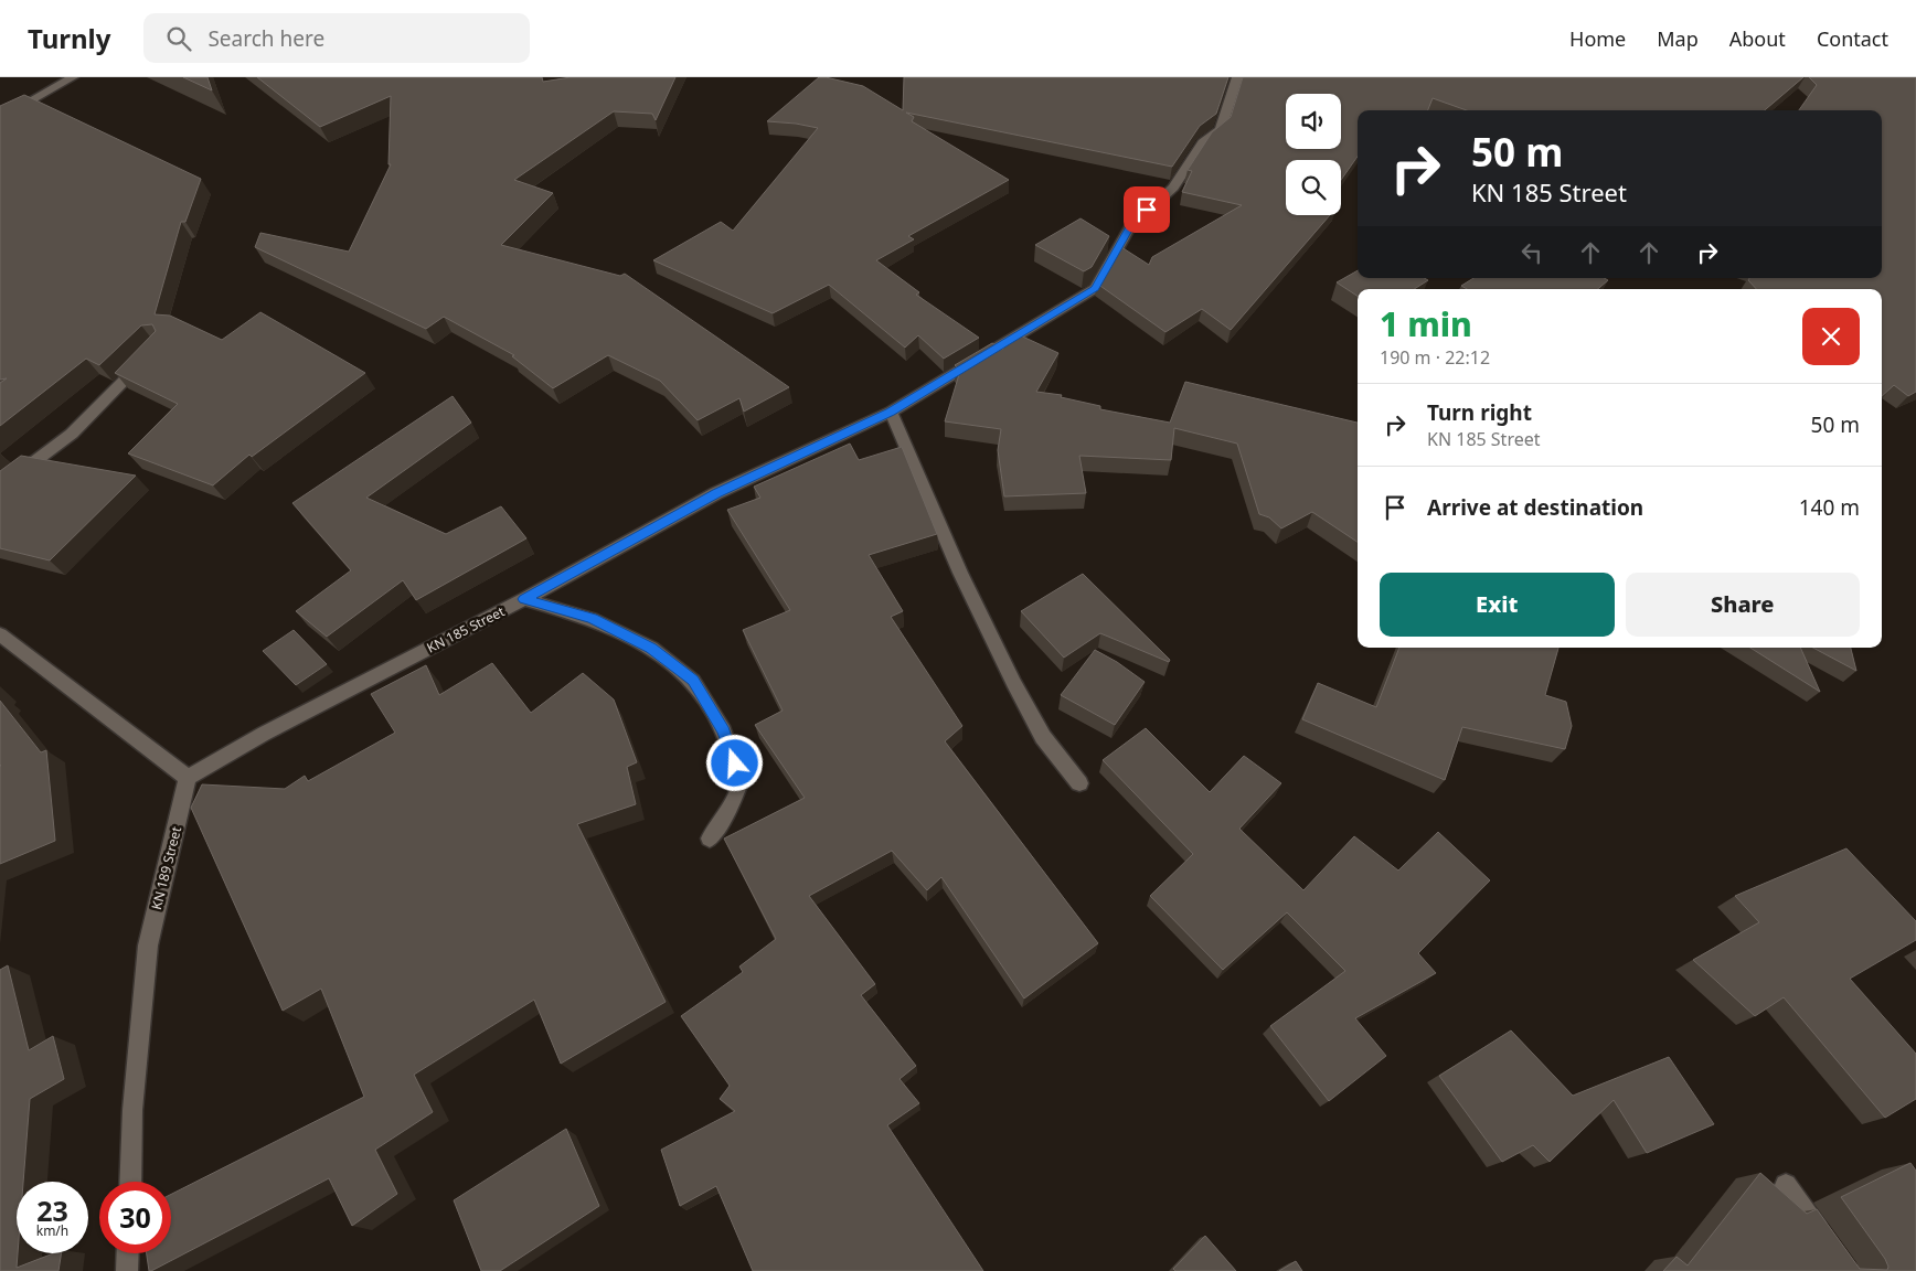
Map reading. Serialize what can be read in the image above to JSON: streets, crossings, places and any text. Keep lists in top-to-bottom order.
{
  "streets": {
    "street": ["KN 185 Street", "KN 189 Street"]
  },
  "crossings": [
    ["KN 185 Street", "KN 189 Street"]
  ],
  "page": {
    "header": "Turnly",
    "search": "Search here",
    "nav": [
      "Home",
      "Map",
      "About",
      "Contact"
    ],
    "turn": ["50 m", "KN 185 Street"],
    "heading": ["1 min", "190 m · 22:12"],
    "list": [
      {
        "name": "Turn right",
        "note": "KN 185 Street",
        "value": "50 m"
      },
      {
        "name": "Arrive at destination",
        "value": "140 m"
      }
    ],
    "buttons": ["Exit", "Share"],
    "speed": "23 km/h",
    "limit": "30"
  }
}
